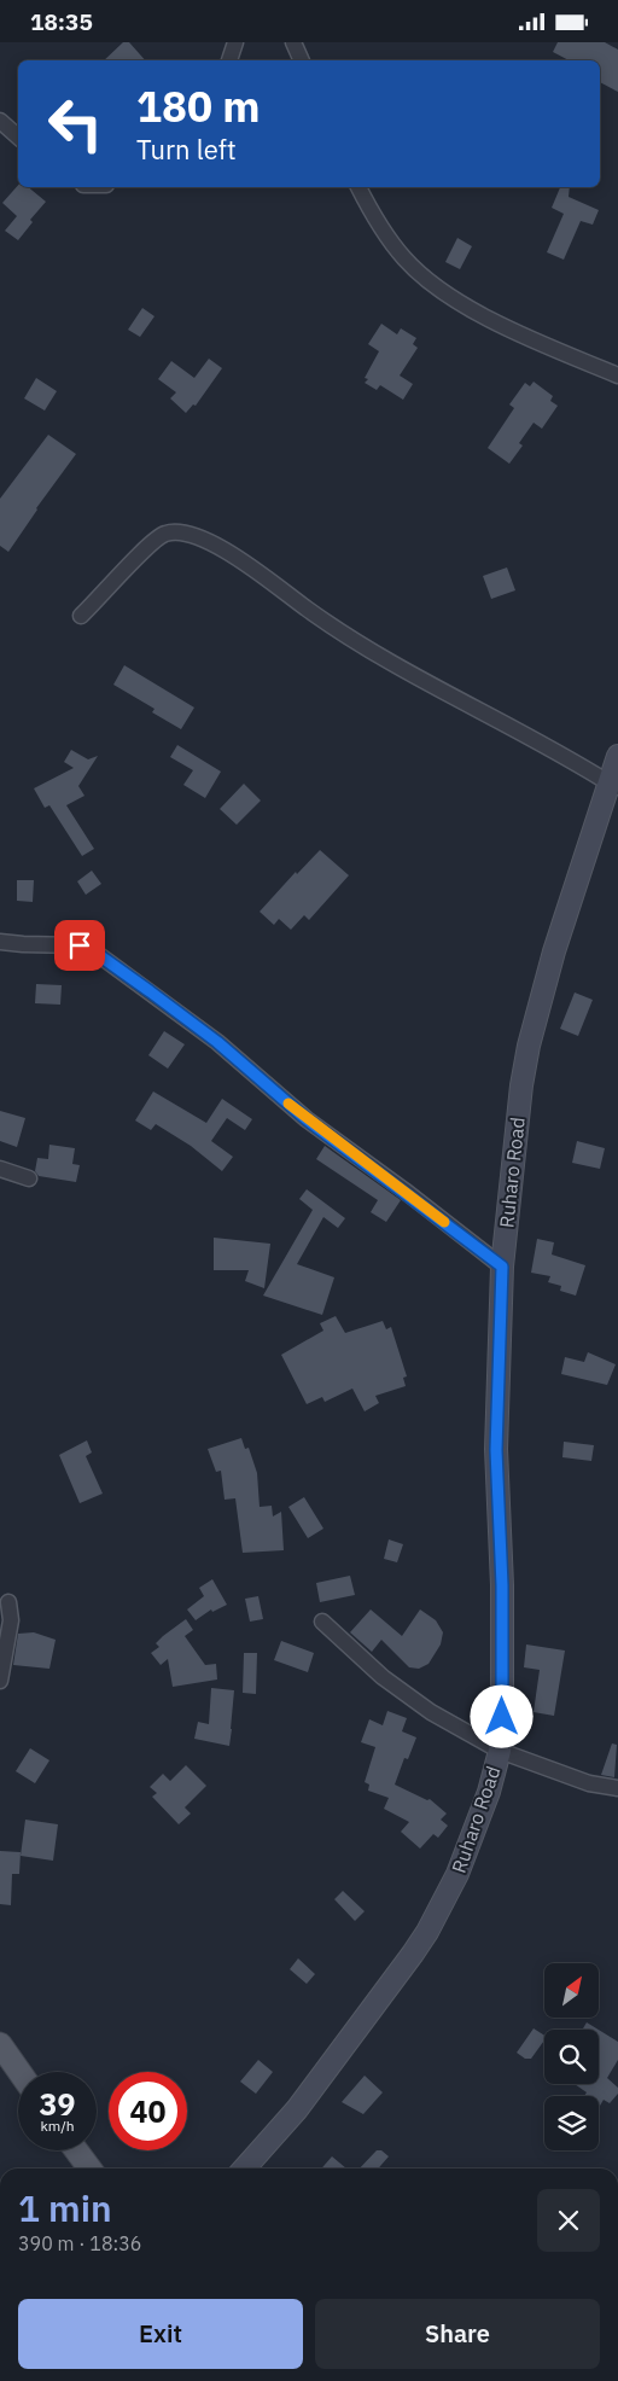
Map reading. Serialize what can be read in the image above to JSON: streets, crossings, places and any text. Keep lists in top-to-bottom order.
{
  "streets": {
    "street": ["Ruharo Road"]
  },
  "north": "top right",
  "page": {
    "status": "18:35",
    "turn": ["180 m", "Turn left"],
    "speed": "39 km/h",
    "limit": "40",
    "heading": ["1 min", "390 m · 18:36"],
    "buttons": ["Exit", "Share"]
  }
}
